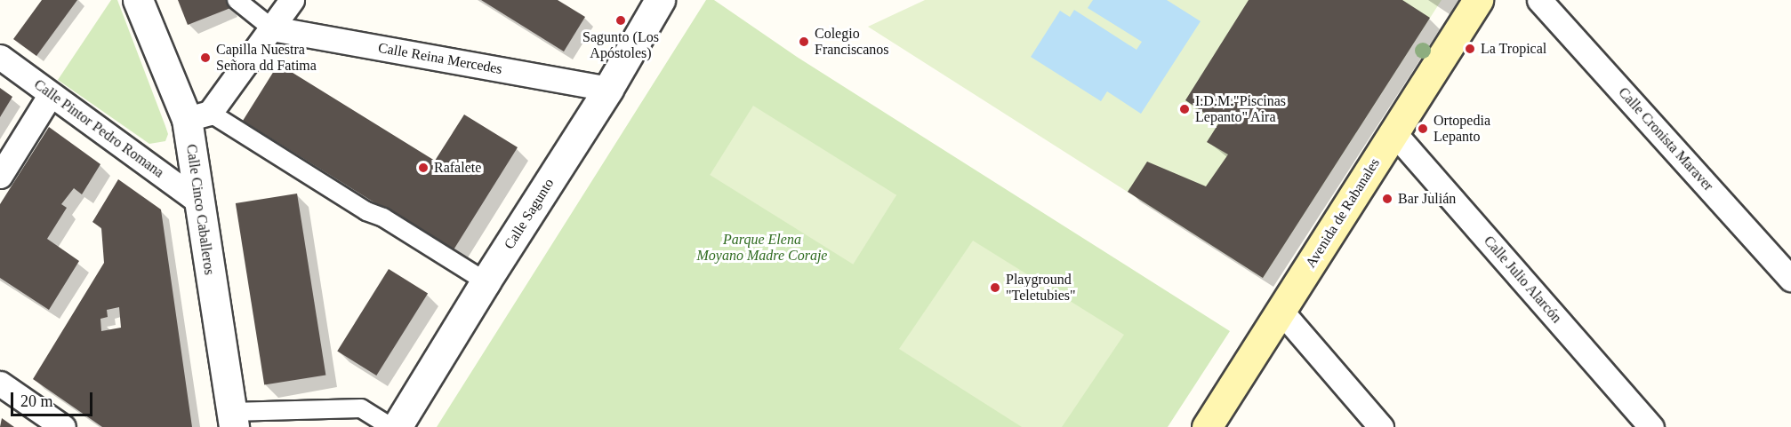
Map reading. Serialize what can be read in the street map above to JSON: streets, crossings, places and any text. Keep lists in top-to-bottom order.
{
  "streets": {
    "main road": ["Avenida de Rabanales"],
    "street": [
      "Calle Reina Mercedes",
      "Calle Pintor Pedro Romana",
      "Calle Cronista Maraver",
      "Calle Cinco Caballeros",
      "Calle Sagunto",
      "Calle Julio Alarcón"
    ]
  },
  "crossings": [
    ["Calle Reina Mercedes", "Calle Sagunto"],
    ["Calle Pintor Pedro Romana", "Calle Cinco Caballeros"],
    ["Avenida de Rabanales", "Calle Julio Alarcón"]
  ],
  "parks": ["Parque Elena Moyano Madre Coraje"],
  "places": [
    "Sagunto (Los Apóstoles)",
    "Colegio Franciscanos",
    "La Tropical",
    "Capilla Nuestra Señora dd Fatima",
    "I.D.M.\"Piscinas Lepanto\" Aira",
    "Ortopedia Lepanto",
    "Rafalete",
    "Bar Julián",
    "Playground \"Teletubies\""
  ],
  "scale_bar": "20 m"
}
